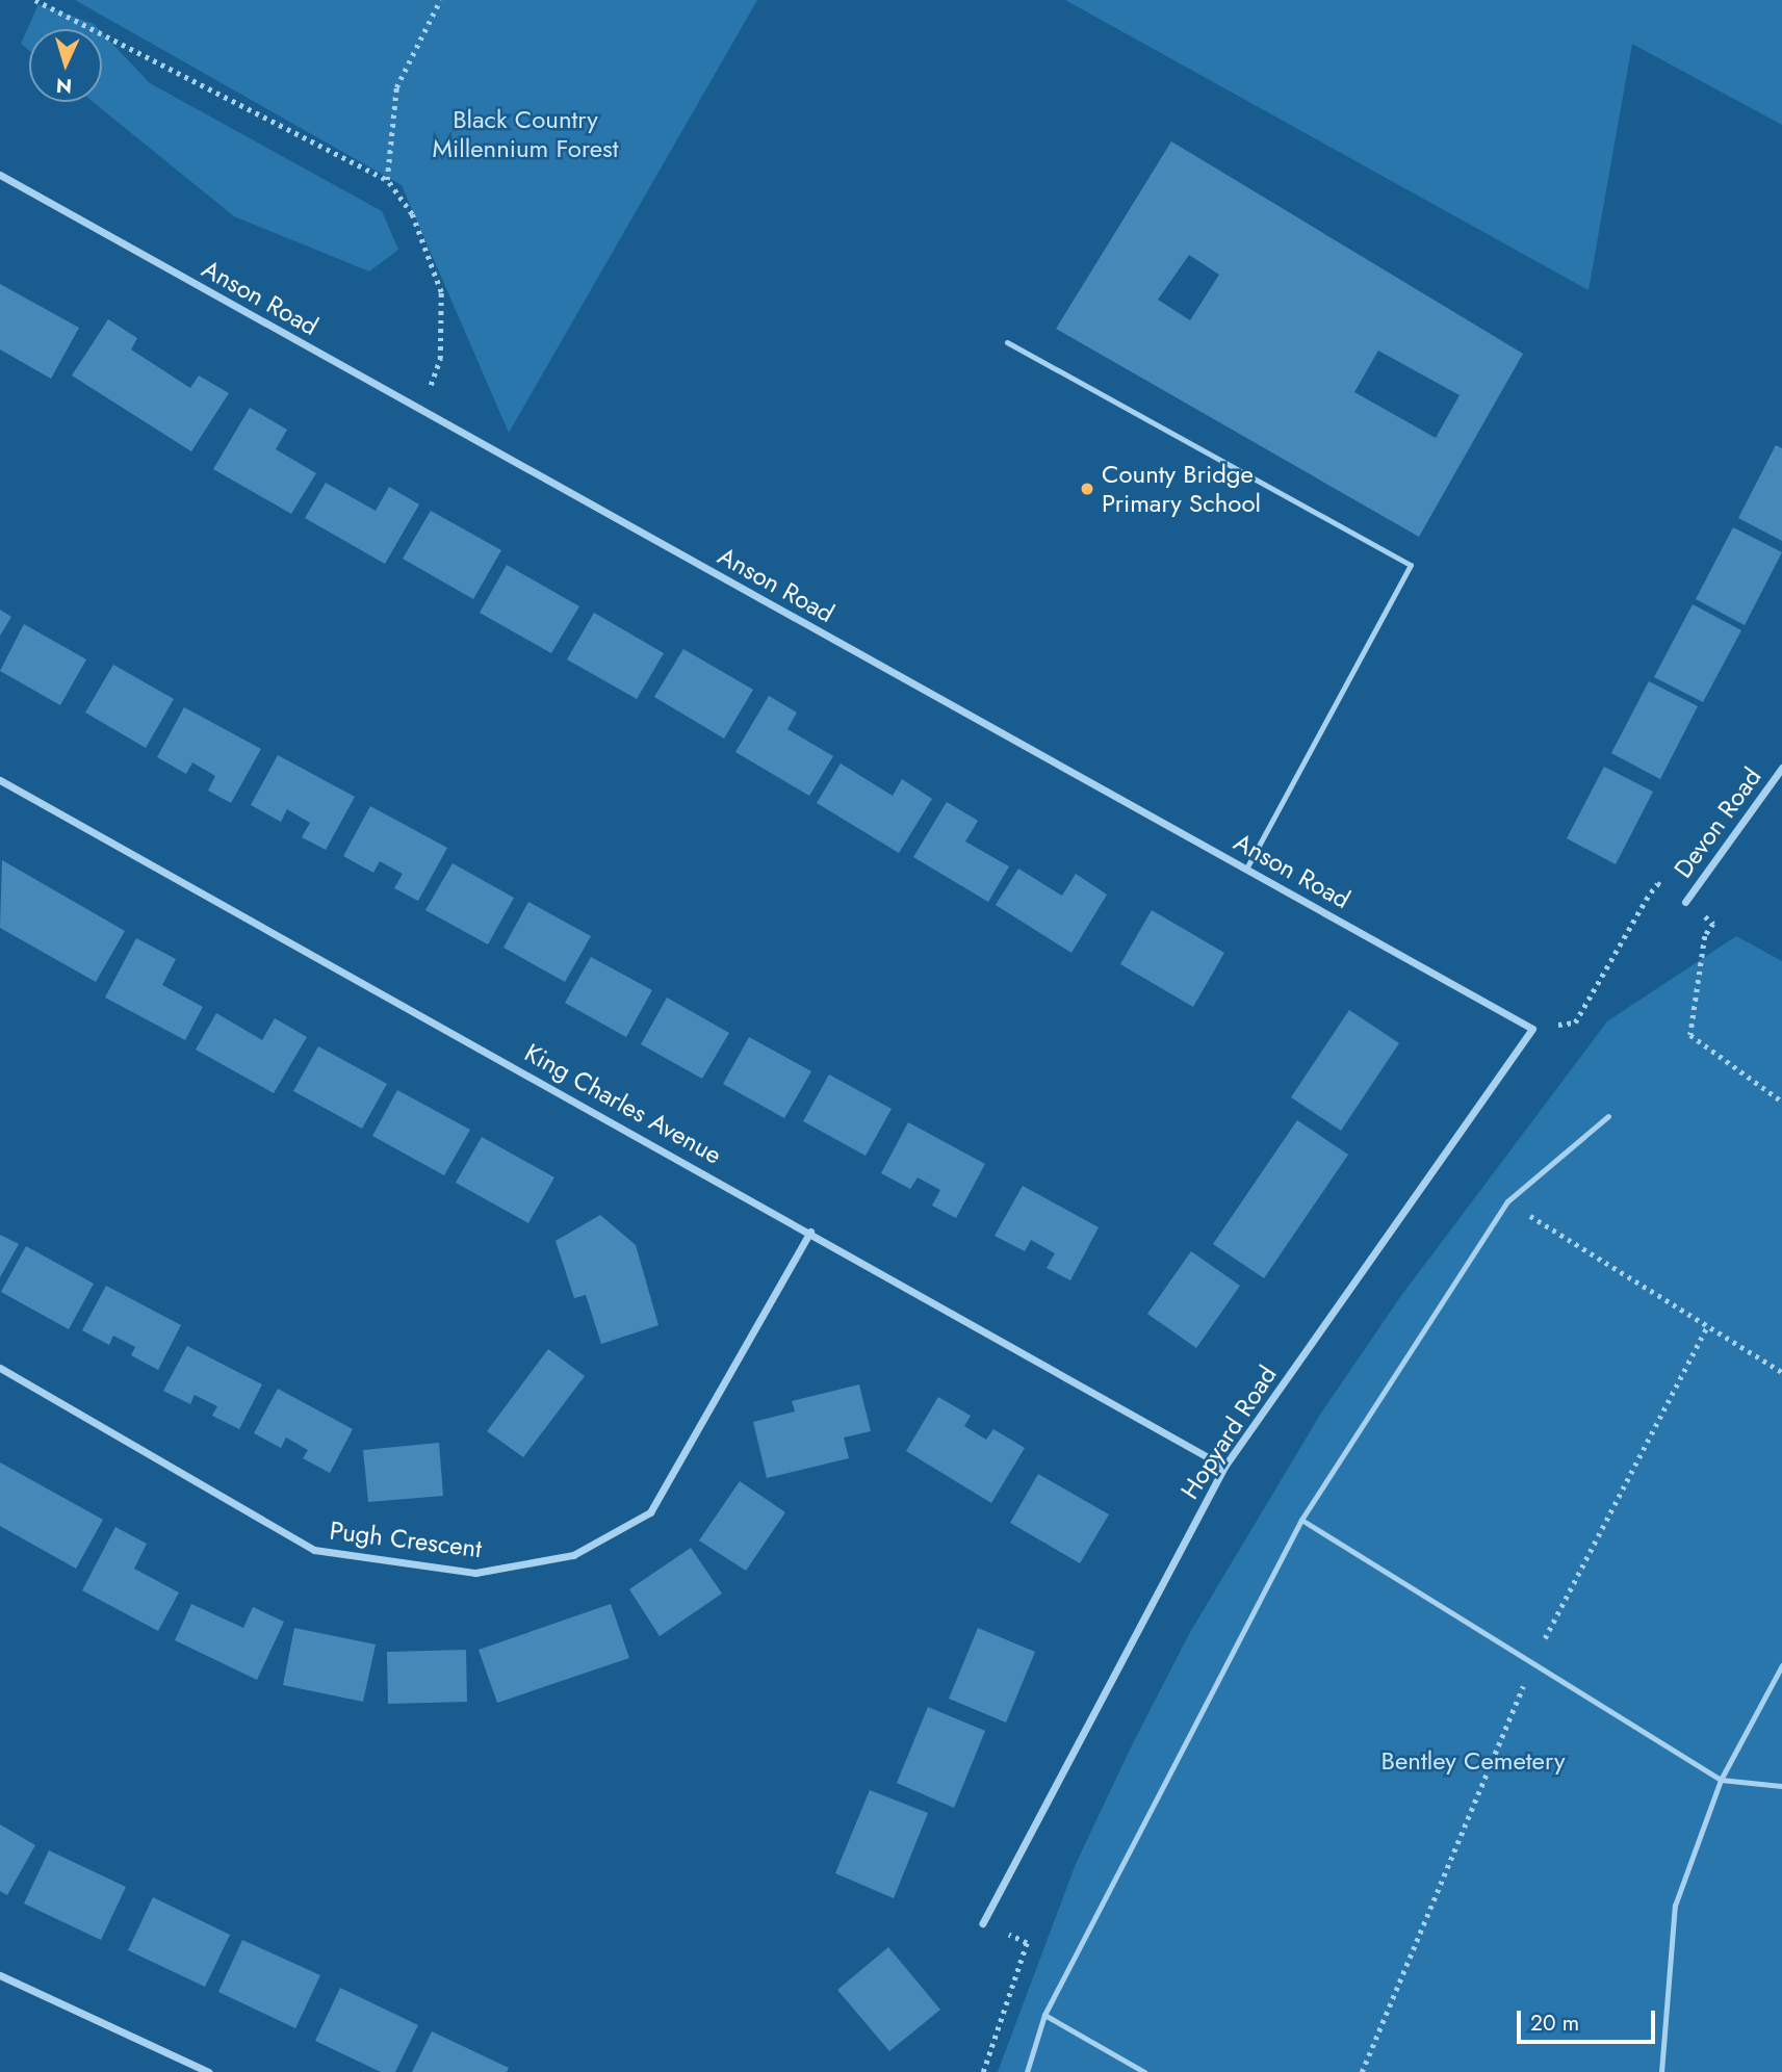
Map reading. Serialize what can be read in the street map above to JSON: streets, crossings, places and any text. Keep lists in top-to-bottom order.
{
  "streets": {
    "street": [
      "Anson Road",
      "Devon Road",
      "King Charles Avenue",
      "Hopyard Road",
      "Pugh Crescent"
    ]
  },
  "crossings": [
    ["Anson Road", "Hopyard Road"],
    ["King Charles Avenue", "Hopyard Road"],
    ["King Charles Avenue", "Pugh Crescent"]
  ],
  "parks": ["Black Country Millennium Forest", "Bentley Cemetery"],
  "places": ["County Bridge Primary School"],
  "scale_bar": "20 m",
  "north": "bottom"
}
